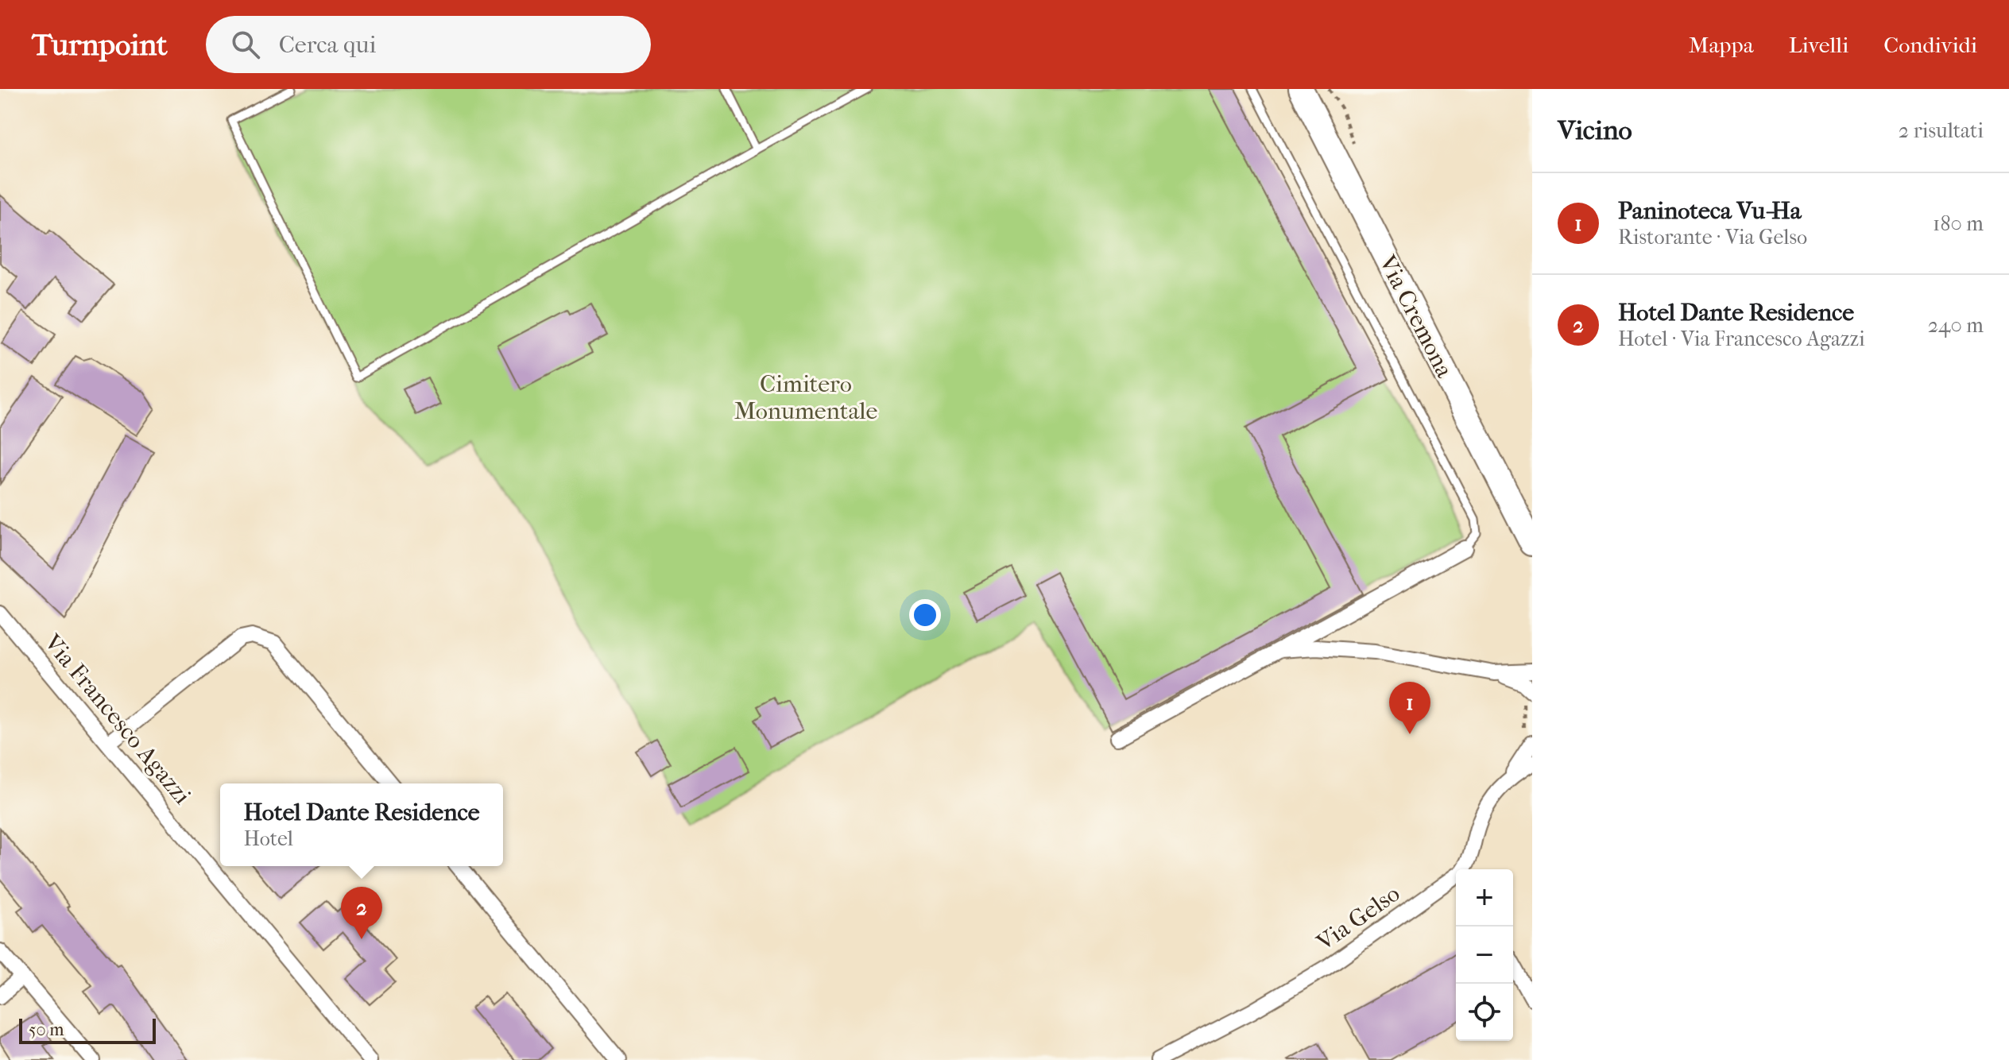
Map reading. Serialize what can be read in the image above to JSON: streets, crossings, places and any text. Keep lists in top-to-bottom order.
{
  "streets": {
    "main road": ["Via Cremona"],
    "street": ["Via Francesco Agazzi", "Via Gelso"]
  },
  "parks": ["Cimitero Monumentale"],
  "scale_bar": "50 m",
  "page": {
    "header": "Turnpoint",
    "search": "Cerca qui",
    "nav": ["Mappa", "Livelli", "Condividi"],
    "heading": ["Vicino", "2 risultati"],
    "list": [
      {
        "mark": "1",
        "name": "Paninoteca Vu-Ha",
        "note": "Ristorante · Via Gelso",
        "value": "180 m"
      },
      {
        "mark": "2",
        "name": "Hotel Dante Residence",
        "note": "Hotel · Via Francesco Agazzi",
        "value": "240 m"
      }
    ],
    "pins": ["1", "2"],
    "popup": ["Hotel Dante Residence", "Hotel"],
    "map_buttons": ["+", "−"],
    "scale": "50 m"
  }
}
